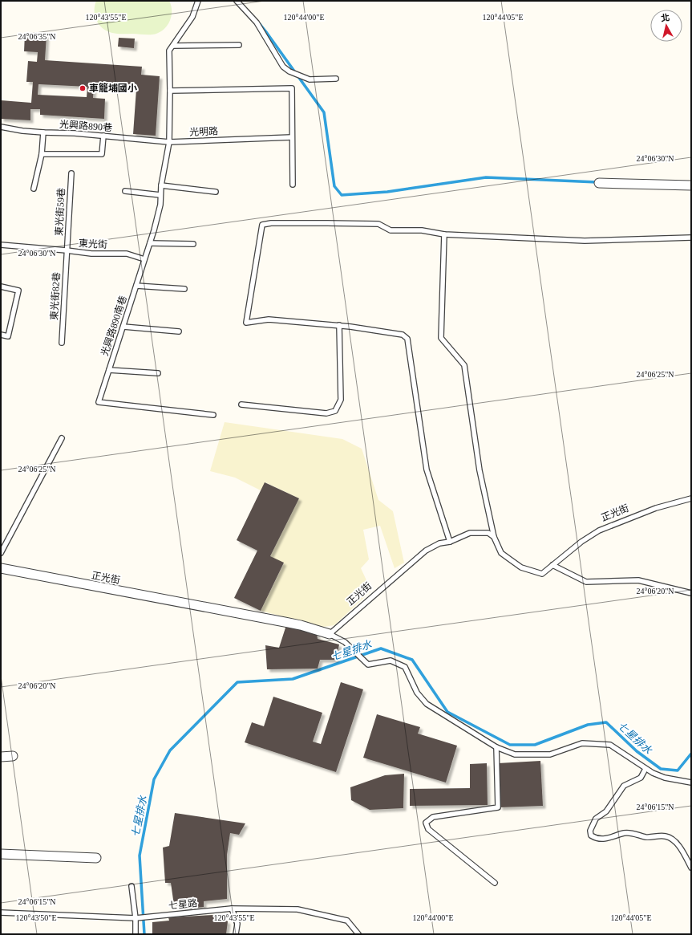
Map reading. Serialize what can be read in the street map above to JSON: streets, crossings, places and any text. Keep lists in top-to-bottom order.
{
  "streets": {
    "street": ["正光街"],
    "lane": [
      "光興路890巷",
      "光明路",
      "東光街59巷",
      "東光街",
      "東光街82巷",
      "光興路890南巷",
      "七星路"
    ]
  },
  "crossings": [
    ["光興路890巷", "光明路"],
    ["光興路890巷", "光興路890南巷"],
    ["光明路", "光興路890南巷"],
    ["東光街59巷", "東光街"],
    ["東光街59巷", "東光街82巷"],
    ["東光街", "東光街82巷"],
    ["東光街", "光興路890南巷"]
  ],
  "water": ["七星排水"],
  "places": ["車籠埔國小"],
  "north": "top",
  "coordinates": [
    "120°43'55\"E",
    "120°44'00\"E",
    "120°44'05\"E",
    "24°06'35\"N",
    "24°06'30\"N",
    "24°06'25\"N",
    "24°06'20\"N",
    "24°06'15\"N",
    "120°43'50\"E"
  ]
}
